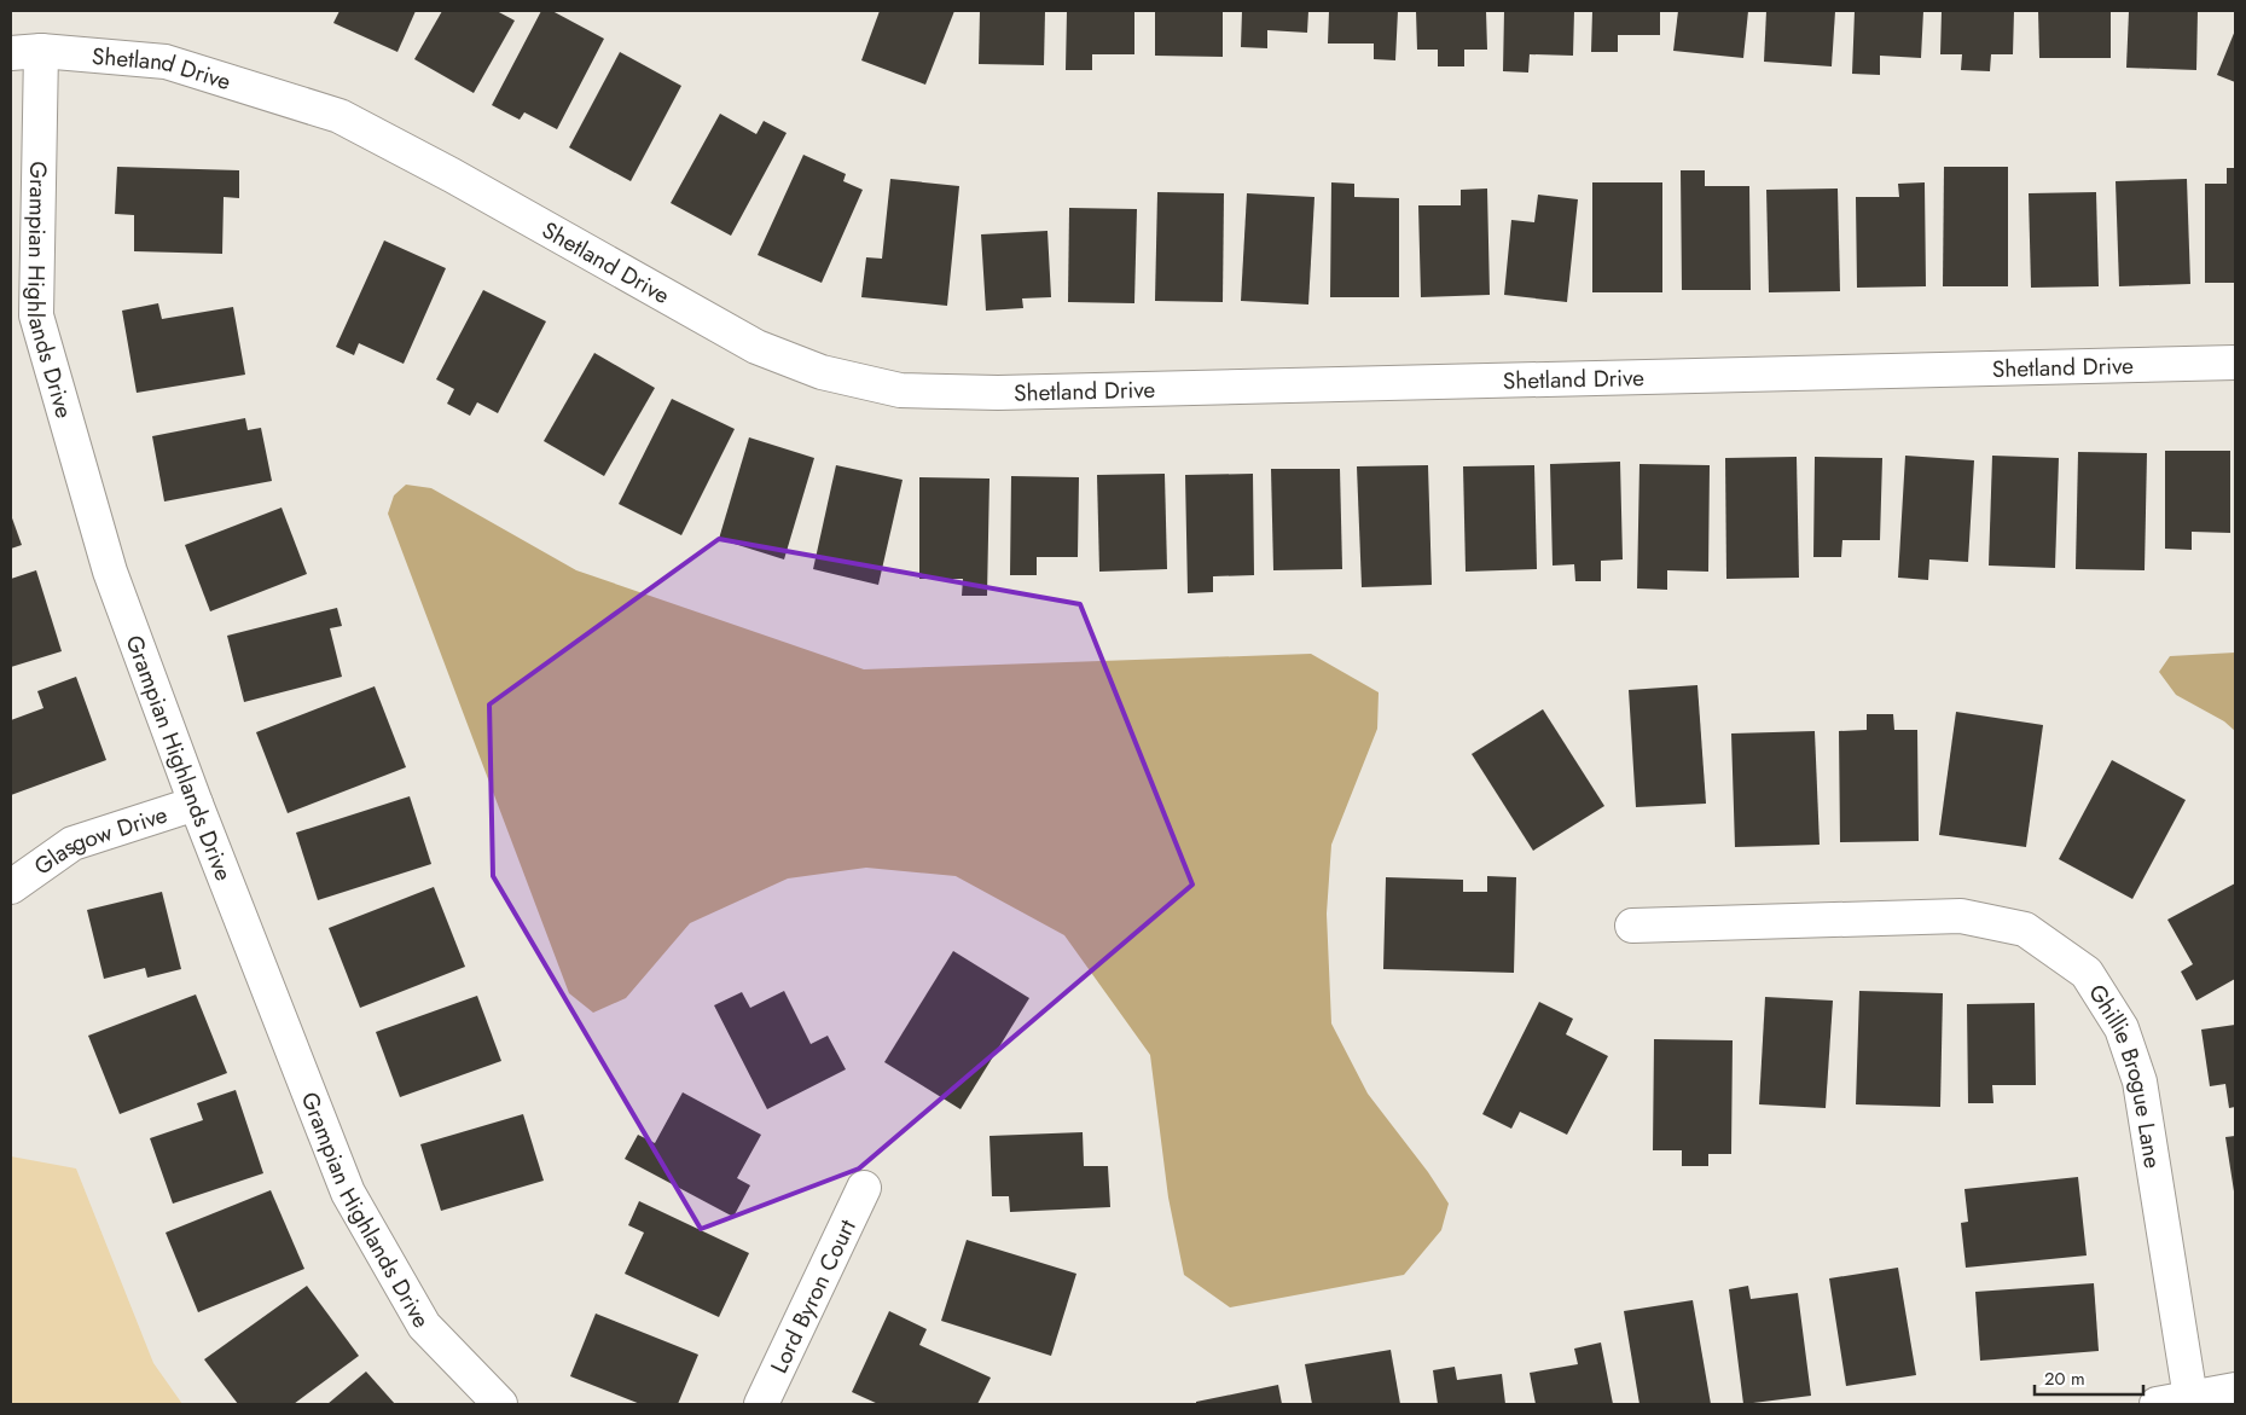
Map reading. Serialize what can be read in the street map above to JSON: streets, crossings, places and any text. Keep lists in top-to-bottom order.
{
  "streets": {
    "street": [
      "Shetland Drive",
      "Grampian Highlands Drive",
      "Glasgow Drive",
      "Ghillie Brogue Lane",
      "Lord Byron Court"
    ]
  },
  "crossings": [
    ["Shetland Drive", "Grampian Highlands Drive"],
    ["Grampian Highlands Drive", "Glasgow Drive"]
  ],
  "scale_bar": "20 m"
}
